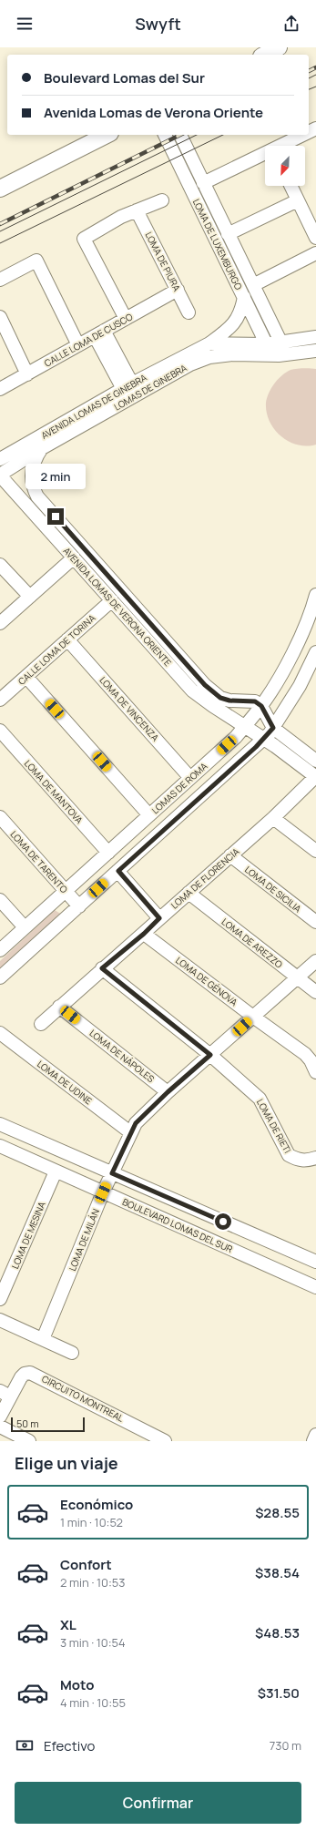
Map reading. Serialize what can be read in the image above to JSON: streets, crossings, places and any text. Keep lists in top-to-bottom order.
{
  "streets": {
    "street": [
      "LOMA DE LUXEMBURGO",
      "LOMA DE PIURA",
      "CALLE LOMA DE CUSCO",
      "LOMAS DE GINEBRA",
      "AVENIDA LOMAS DE GINEBRA",
      "AVENIDA LOMAS DE VERONA ORIENTE",
      "CALLE LOMA DE TORINA",
      "LOMA DE VINCENZA",
      "LOMAS DE ROMA",
      "LOMA DE MANTOVA",
      "LOMA DE TARENTO",
      "LOMA DE FLORENCIA",
      "LOMA DE SICILIA",
      "LOMA DE AREZZO",
      "LOMA DE GÉNOVA",
      "LOMA DE NÁPOLES",
      "LOMA DE UDINE",
      "LOMA DE RIETI",
      "BOULEVARD LOMAS DEL SUR",
      "LOMA DE MESINA",
      "LOMA DE MILÁN",
      "CIRCUITO MONTREAL"
    ]
  },
  "crossings": [
    ["LOMA DE LUXEMBURGO", "LOMAS DE GINEBRA"],
    ["LOMA DE LUXEMBURGO", "AVENIDA LOMAS DE GINEBRA"],
    ["LOMA DE PIURA", "CALLE LOMA DE CUSCO"],
    ["LOMAS DE GINEBRA", "AVENIDA LOMAS DE GINEBRA"],
    ["LOMAS DE GINEBRA", "AVENIDA LOMAS DE VERONA ORIENTE"],
    ["AVENIDA LOMAS DE VERONA ORIENTE", "CALLE LOMA DE TORINA"],
    ["AVENIDA LOMAS DE VERONA ORIENTE", "LOMAS DE ROMA"],
    ["AVENIDA LOMAS DE VERONA ORIENTE", "LOMA DE FLORENCIA"],
    ["CALLE LOMA DE TORINA", "LOMA DE VINCENZA"],
    ["LOMA DE VINCENZA", "LOMAS DE ROMA"],
    ["LOMAS DE ROMA", "LOMA DE MANTOVA"],
    ["LOMAS DE ROMA", "LOMA DE TARENTO"],
    ["LOMA DE FLORENCIA", "LOMA DE SICILIA"],
    ["LOMA DE FLORENCIA", "LOMA DE AREZZO"],
    ["LOMA DE FLORENCIA", "LOMA DE GÉNOVA"],
    ["LOMA DE FLORENCIA", "LOMA DE NÁPOLES"],
    ["LOMA DE FLORENCIA", "LOMA DE RIETI"],
    ["LOMA DE AREZZO", "LOMA DE MILÁN"],
    ["LOMA DE GÉNOVA", "LOMA DE MILÁN"],
    ["LOMA DE NÁPOLES", "LOMA DE MILÁN"],
    ["LOMA DE UDINE", "LOMA DE MILÁN"],
    ["LOMA DE RIETI", "LOMA DE MILÁN"],
    ["BOULEVARD LOMAS DEL SUR", "LOMA DE MESINA"],
    ["BOULEVARD LOMAS DEL SUR", "LOMA DE MILÁN"]
  ],
  "scale_bar": "50 m",
  "north": "bottom left",
  "page": {
    "header": "Swyft",
    "banner": ["Boulevard Lomas del Sur", "Avenida Lomas de Verona Oriente"],
    "bubble": "2 min",
    "scale": "50 m",
    "heading": "Elige un viaje",
    "list": [
      {
        "name": "Económico",
        "note": "1 min · 10:52",
        "value": "$28.55"
      },
      {
        "name": "Confort",
        "note": "2 min · 10:53",
        "value": "$38.54"
      },
      {
        "name": "XL",
        "note": "3 min · 10:54",
        "value": "$48.53"
      },
      {
        "name": "Moto",
        "note": "4 min · 10:55",
        "value": "$31.50"
      }
    ],
    "pay": ["Efectivo", "730 m"],
    "buttons": "Confirmar"
  }
}
